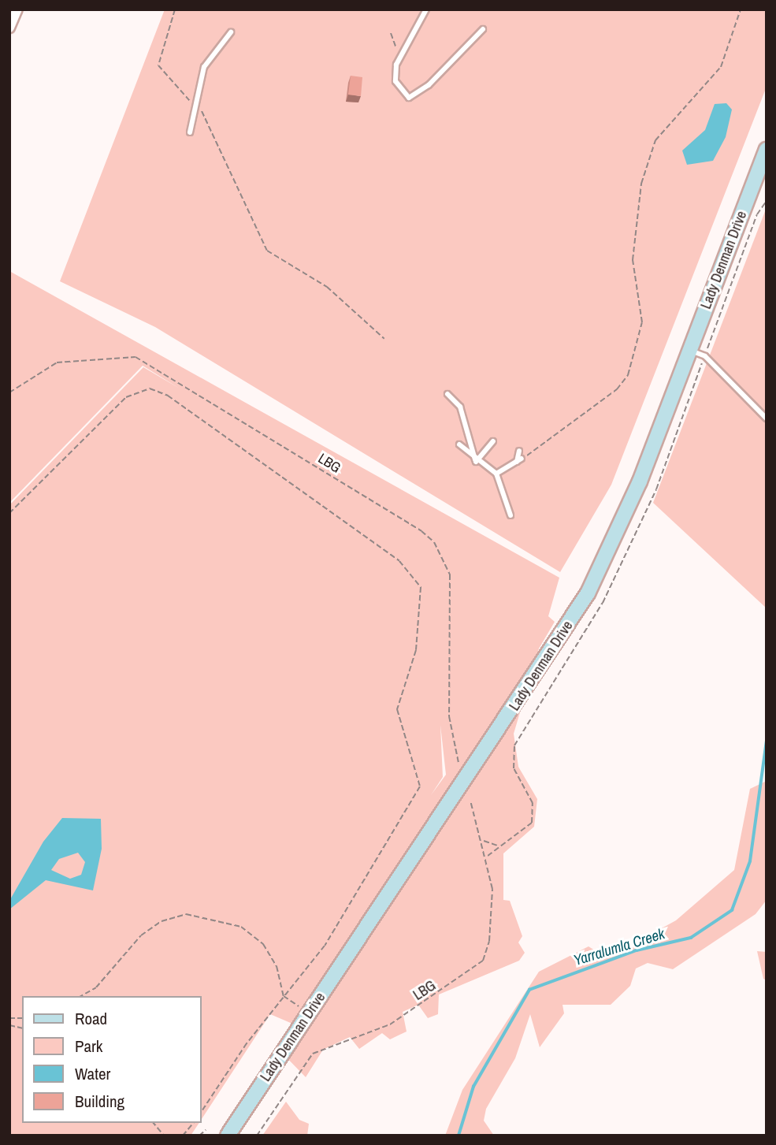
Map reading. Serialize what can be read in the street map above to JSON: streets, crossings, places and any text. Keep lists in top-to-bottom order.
{
  "streets": {
    "street": ["Lady Denman Drive"],
    "path": ["LBG"]
  },
  "water": ["Yarralumla Creek"],
  "legend": [
    "Road",
    "Park",
    "Water",
    "Building"
  ]
}
